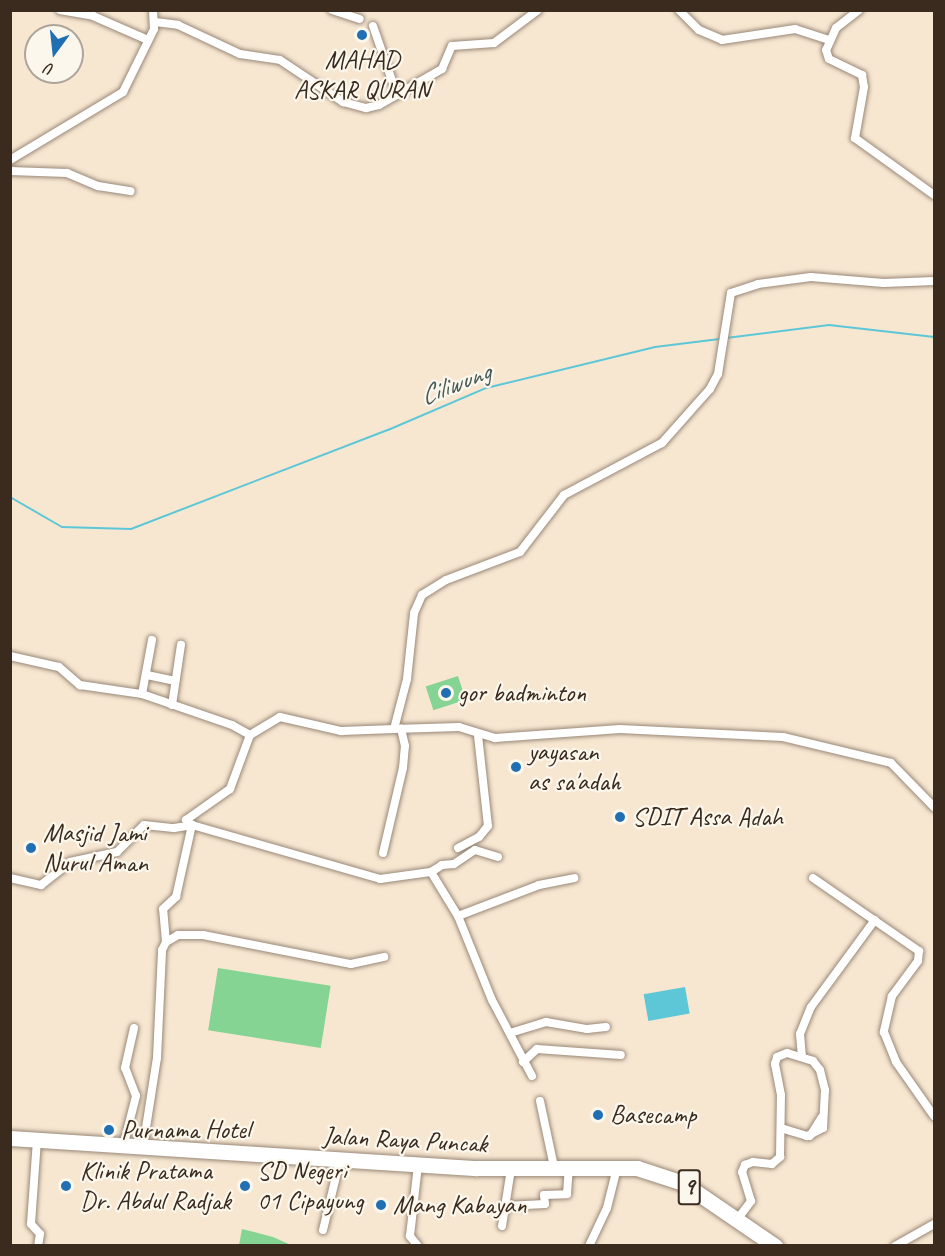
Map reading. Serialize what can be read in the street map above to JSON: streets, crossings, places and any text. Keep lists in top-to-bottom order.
{
  "streets": {
    "highway": ["Jalan Raya Puncak", "9"]
  },
  "water": ["Ciliwung"],
  "places": [
    "MAHAD ASKAR QURAN",
    "gor badminton",
    "yayasan as sa'adah",
    "SDIT Assa Adah",
    "Masjid Jami Nurul Aman",
    "Basecamp",
    "Purnama Hotel",
    "Klinik Pratama Dr. Abdul Radjak",
    "SD Negeri 01 Cipayung",
    "Mang Kabayan"
  ],
  "north": "bottom"
}
